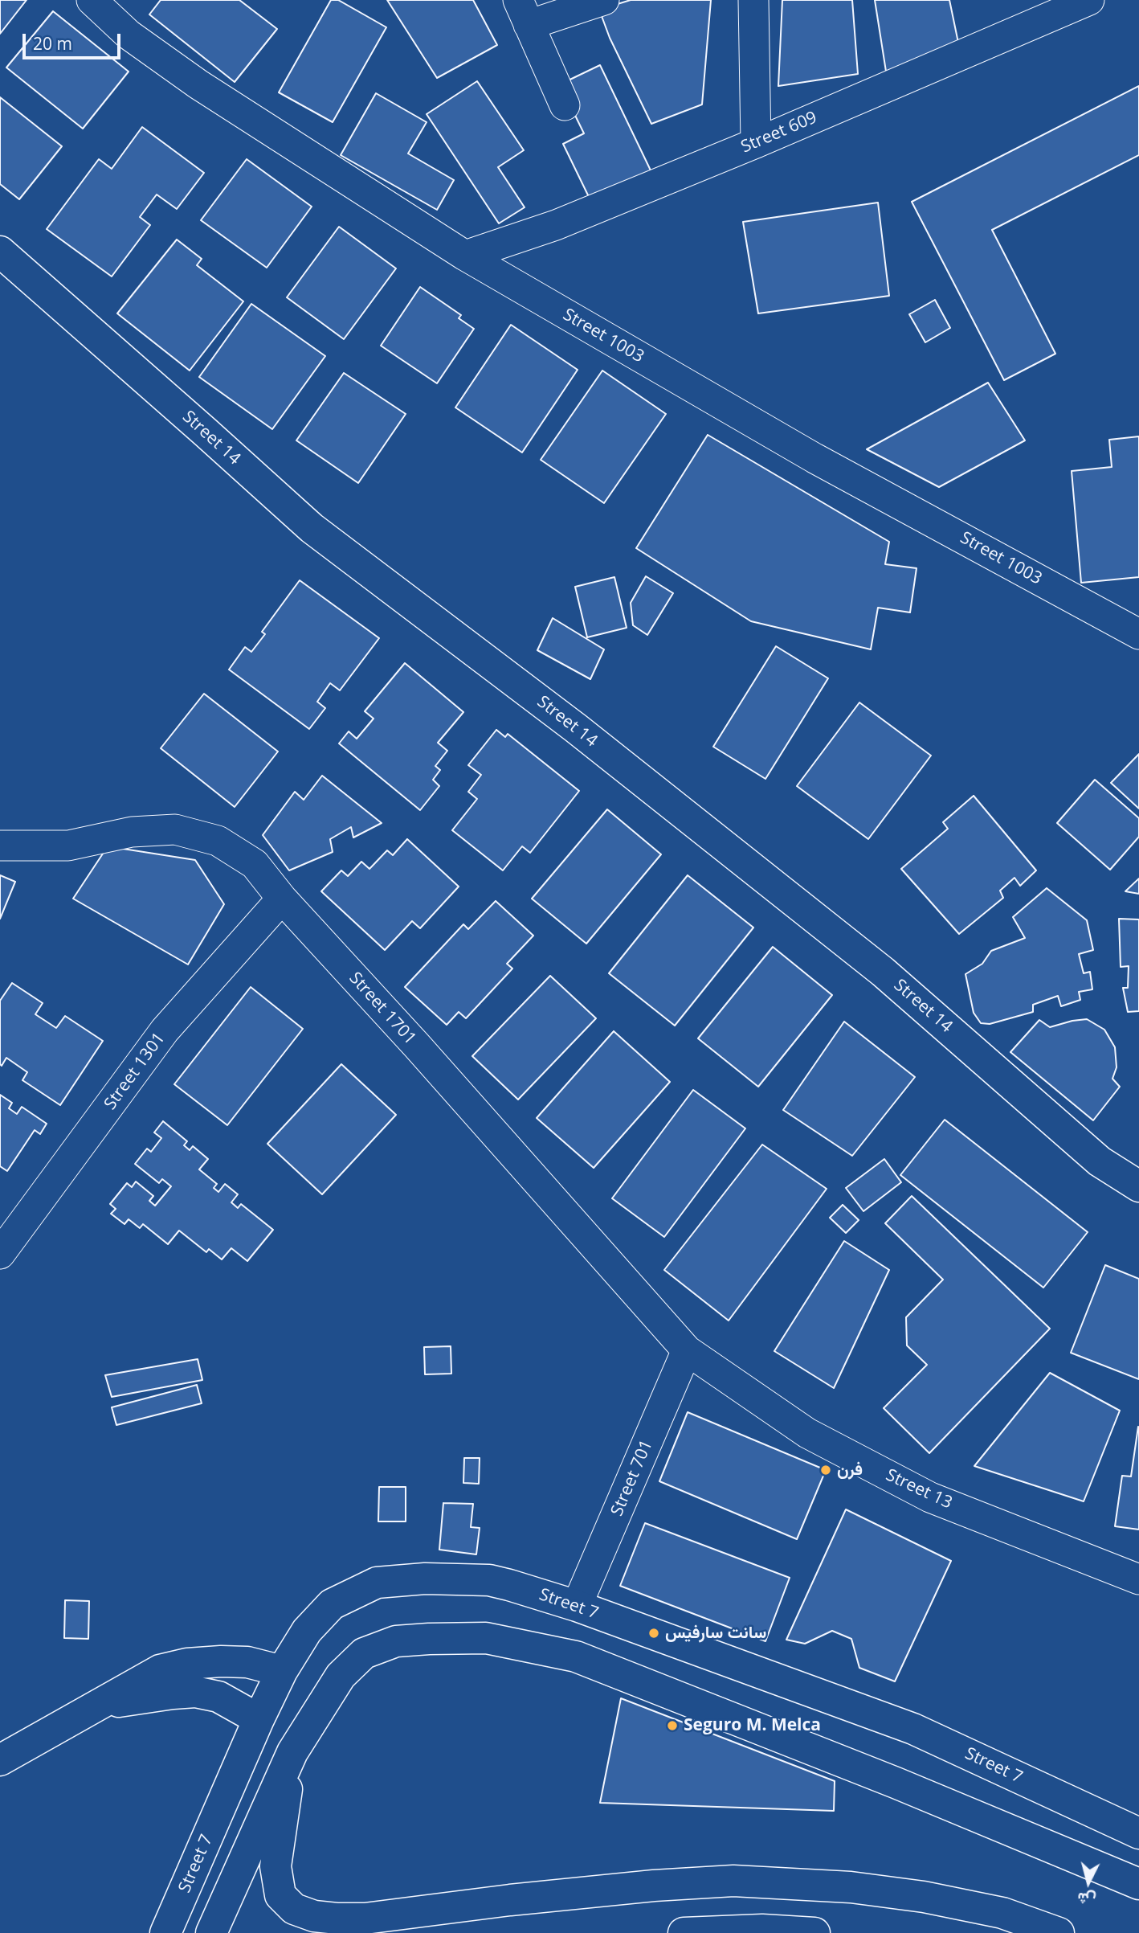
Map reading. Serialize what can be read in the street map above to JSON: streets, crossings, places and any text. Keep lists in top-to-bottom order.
{
  "streets": {
    "street": [
      "Street 609",
      "Street 1003",
      "Street 14",
      "Street 1701",
      "Street 1301",
      "Street 701",
      "Street 13",
      "Street 7"
    ]
  },
  "crossings": [
    ["Street 609", "Street 1003"],
    ["Street 1701", "Street 1301"],
    ["Street 1701", "Street 701"],
    ["Street 1701", "Street 13"],
    ["Street 701", "Street 13"],
    ["Street 701", "Street 7"]
  ],
  "places": ["فرن", "سانت سارفيس", "Seguro M. Melca"],
  "scale_bar": "20 m",
  "north": "bottom"
}
